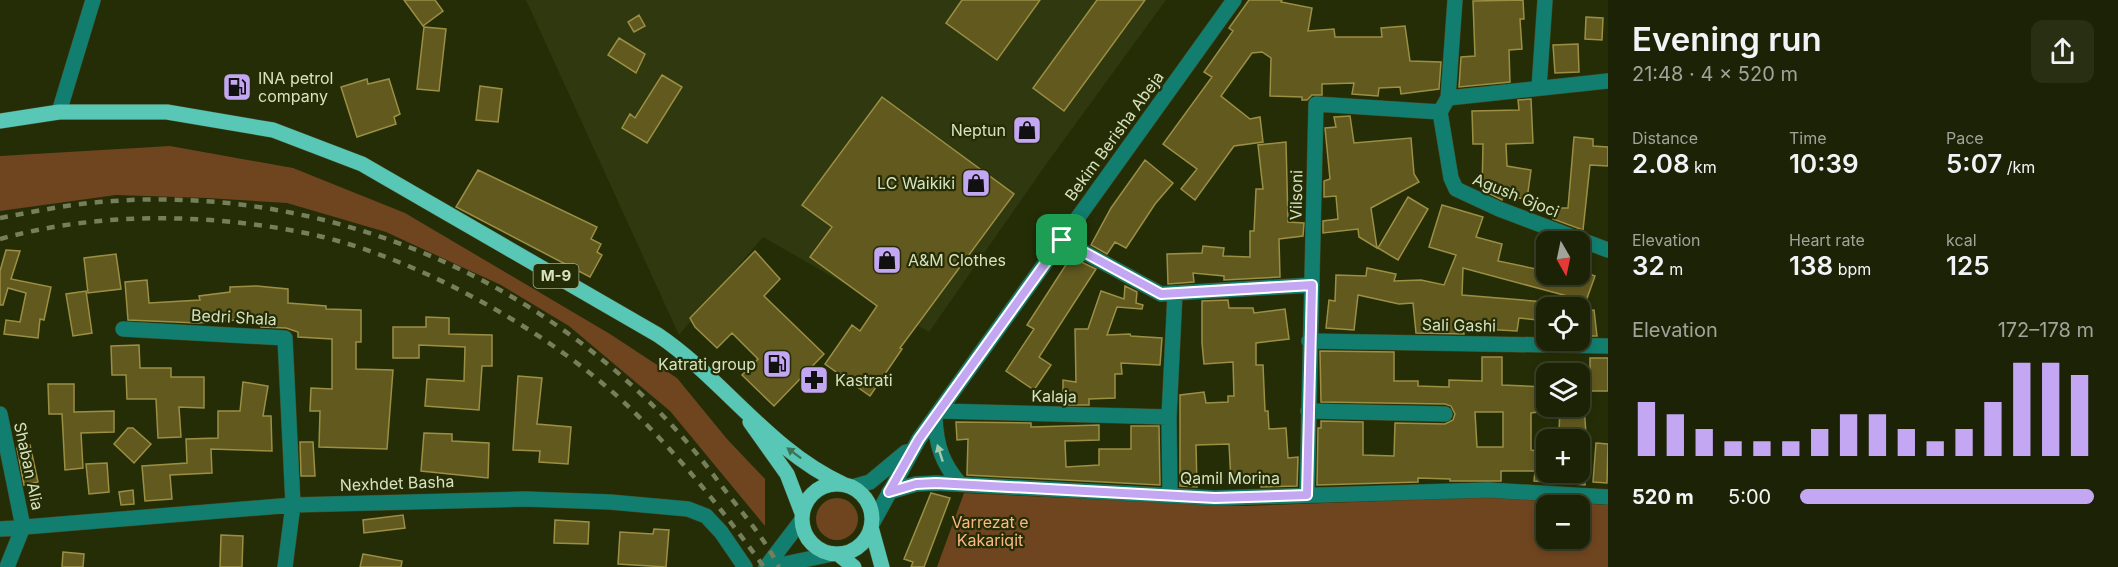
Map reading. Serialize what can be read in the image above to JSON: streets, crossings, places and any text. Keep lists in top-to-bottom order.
{
  "streets": {
    "main road": ["M-9"],
    "street": [
      "Bekim Berisha Abeja",
      "Vilsoni",
      "Agush Gjoci",
      "Bedri Shala",
      "Sali Gashi",
      "Kalaja",
      "Shaban Alia",
      "Qamil Morina",
      "Nexhdet Basha"
    ]
  },
  "crossings": [
    ["Bekim Berisha Abeja", "M-9"],
    ["Bekim Berisha Abeja", "Kalaja"],
    ["Bekim Berisha Abeja", "Qamil Morina"],
    ["Vilsoni", "Agush Gjoci"],
    ["Vilsoni", "Sali Gashi"],
    ["Vilsoni", "Qamil Morina"],
    ["Bedri Shala", "Nexhdet Basha"],
    ["Shaban Alia", "Nexhdet Basha"]
  ],
  "parks": ["Varrezat e Kakariqit"],
  "places": {
    "fuel station": ["INA petrol company", "Katrati group"],
    "shop": ["Neptun", "LC Waikiki", "A&M Clothes"],
    "pharmacy": ["Kastrati"]
  },
  "north": "bottom",
  "page": {
    "heading": ["Evening run", "21:48 · 4 × 520 m"],
    "stats": [
      ["Distance", "2.08 km"],
      ["Time", "10:39"],
      ["Pace", "5:07 /km"],
      ["Elevation", "32 m"],
      ["Heart rate", "138 bpm"],
      ["kcal", "125"]
    ],
    "map_buttons": ["+", "−"],
    "chart": ["Elevation", "172–178 m"],
    "list": [
      {
        "name": "520 m",
        "note": "5:00"
      }
    ]
  }
}
